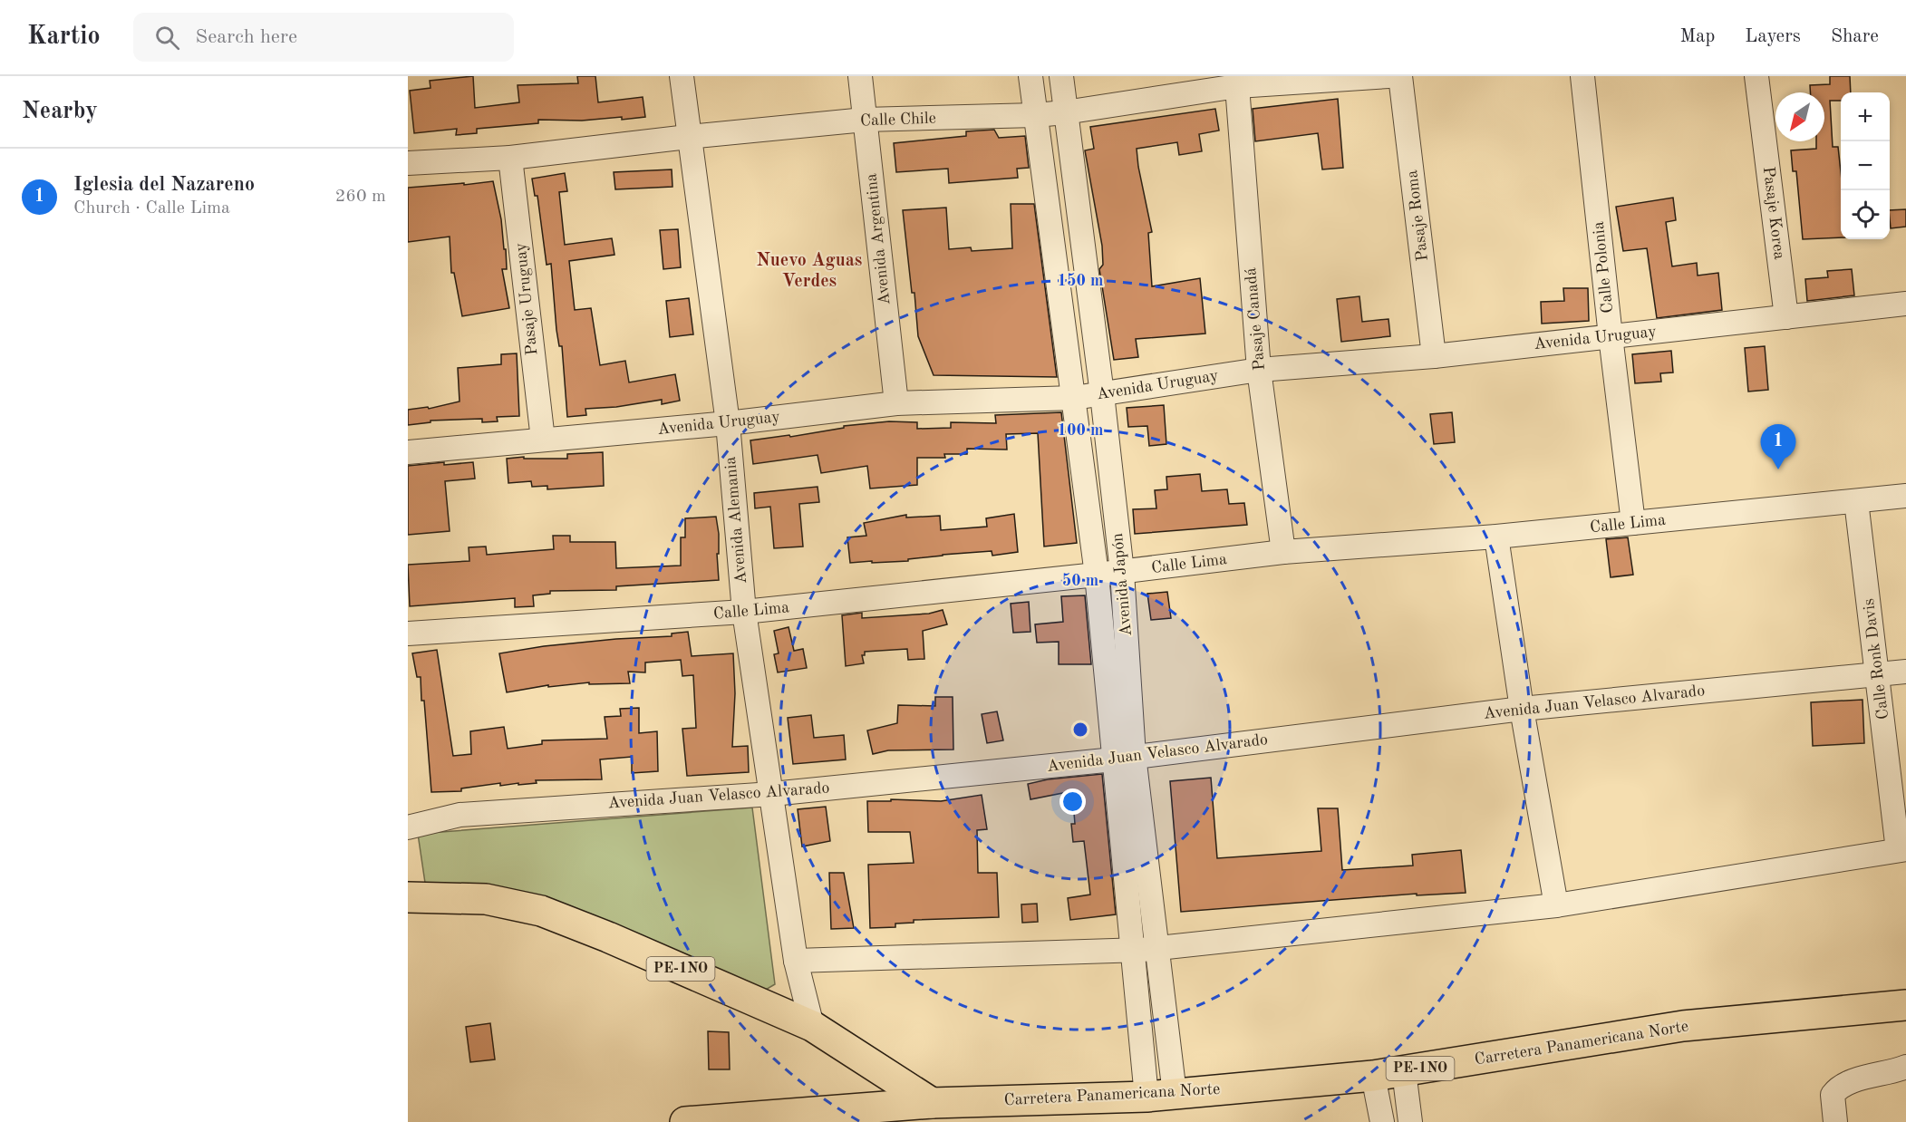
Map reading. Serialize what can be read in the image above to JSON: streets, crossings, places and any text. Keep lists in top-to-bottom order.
{
  "streets": {
    "main road": ["PE-1NO", "Carretera Panamericana Norte"],
    "street": [
      "Calle Chile",
      "Pasaje Korea",
      "Pasaje Roma",
      "Avenida Argentina",
      "Calle Polonia",
      "Pasaje Uruguay",
      "Pasaje Canadá",
      "Avenida Uruguay",
      "Avenida Alemania",
      "Calle Lima",
      "Avenida Japón",
      "Calle Ronk Davis",
      "Avenida Juan Velasco Alvarado"
    ]
  },
  "crossings": [
    ["Calle Chile", "Avenida Argentina"],
    ["Calle Chile", "Pasaje Uruguay"],
    ["Calle Chile", "Pasaje Canadá"],
    ["Calle Chile", "Avenida Alemania"],
    ["Calle Chile", "Avenida Japón"],
    ["Pasaje Korea", "Avenida Uruguay"],
    ["Pasaje Roma", "Avenida Uruguay"],
    ["Avenida Argentina", "Avenida Uruguay"],
    ["Calle Polonia", "Avenida Uruguay"],
    ["Calle Polonia", "Calle Lima"],
    ["Pasaje Uruguay", "Avenida Uruguay"],
    ["Pasaje Canadá", "Avenida Uruguay"],
    ["Pasaje Canadá", "Calle Lima"],
    ["Avenida Uruguay", "Avenida Alemania"],
    ["Avenida Uruguay", "Avenida Japón"],
    ["Avenida Alemania", "Calle Lima"],
    ["Avenida Alemania", "Avenida Juan Velasco Alvarado"],
    ["Avenida Alemania", "PE-1NO"],
    ["Calle Lima", "Avenida Japón"],
    ["Calle Lima", "Calle Ronk Davis"],
    ["Avenida Japón", "Avenida Juan Velasco Alvarado"],
    ["Avenida Japón", "Carretera Panamericana Norte"],
    ["Calle Ronk Davis", "Avenida Juan Velasco Alvarado"],
    ["PE-1NO", "Carretera Panamericana Norte"]
  ],
  "districts": ["Nuevo Aguas Verdes"],
  "north": "bottom left",
  "page": {
    "header": "Kartio",
    "search": "Search here",
    "nav": ["Map", "Layers", "Share"],
    "heading": "Nearby",
    "map_buttons": ["+", "−"],
    "list": [
      {
        "mark": "1",
        "name": "Iglesia del Nazareno",
        "note": "Church · Calle Lima",
        "value": "260 m"
      }
    ],
    "pins": "1"
  },
  "rings": ["150 m", "100 m", "50 m"]
}
